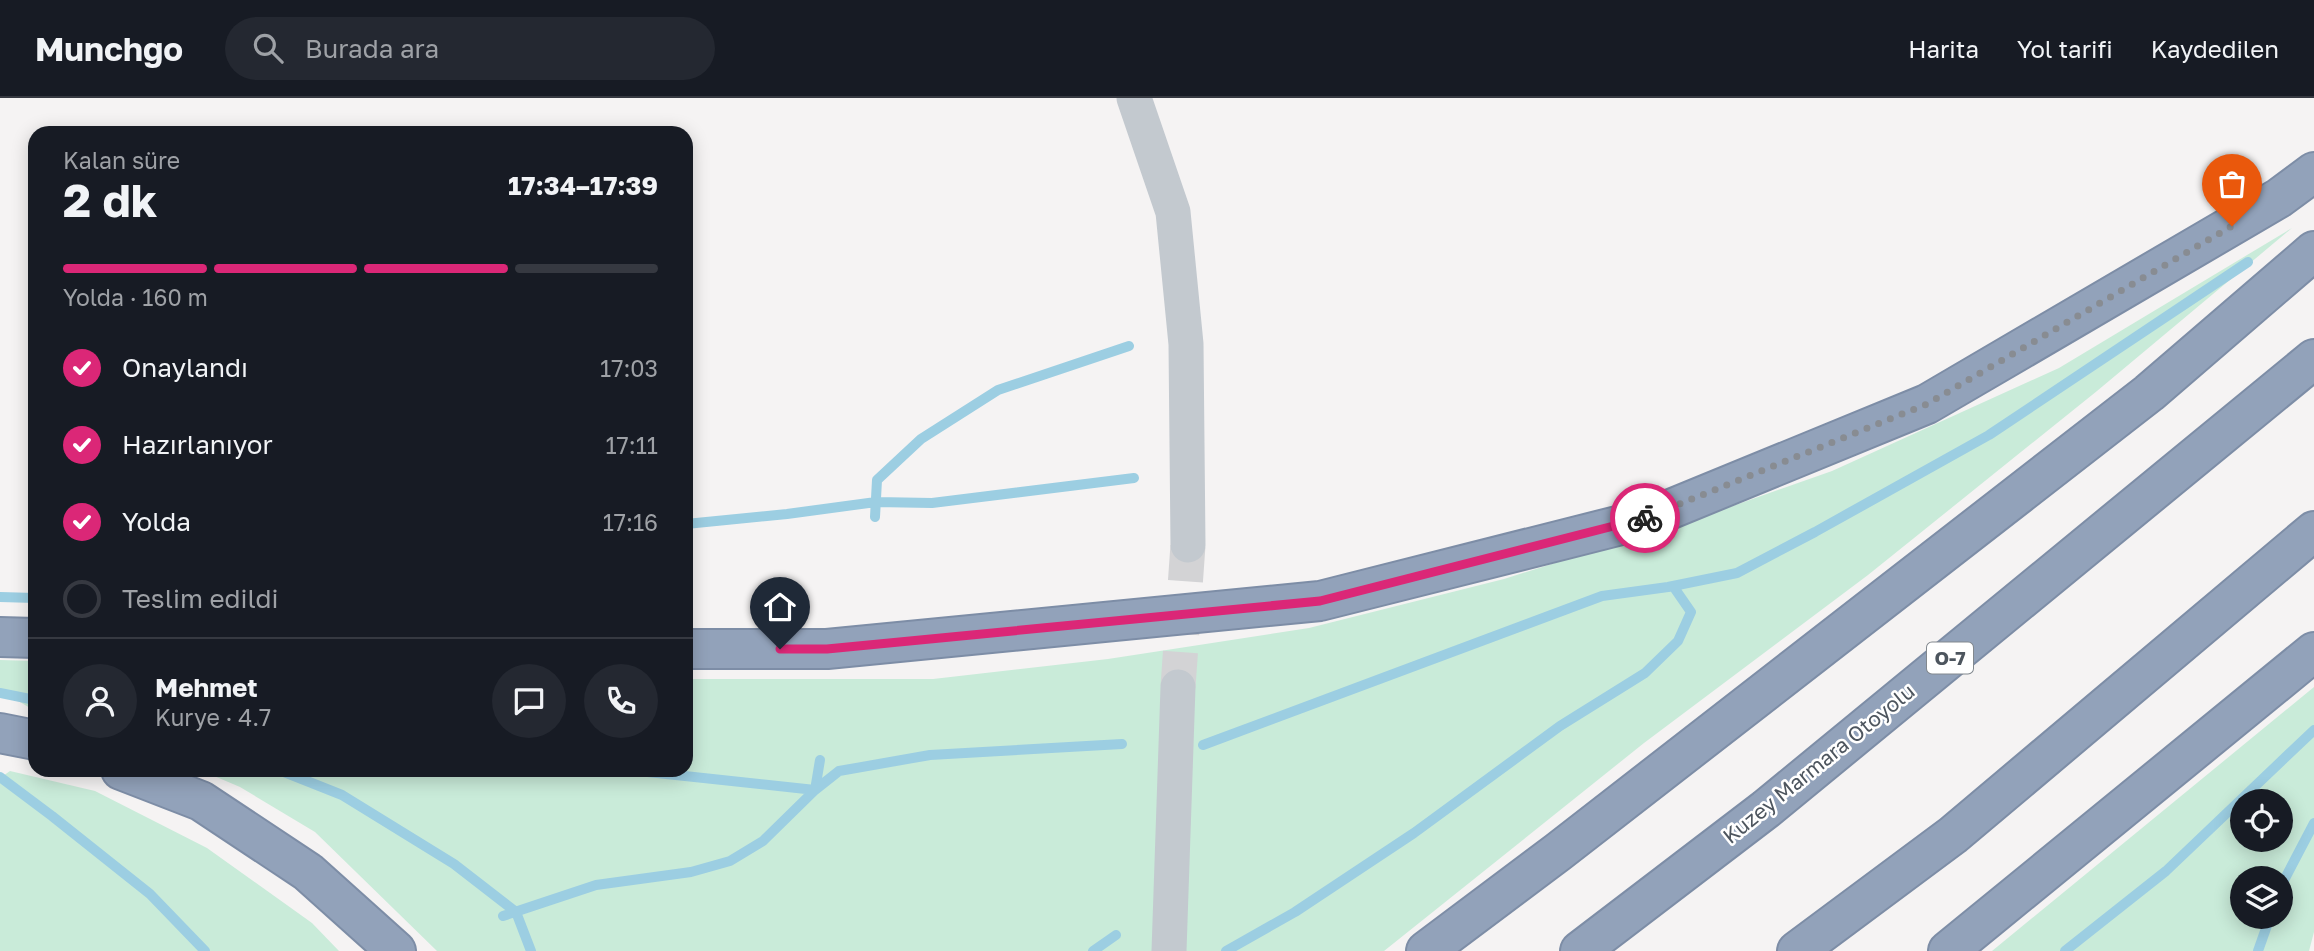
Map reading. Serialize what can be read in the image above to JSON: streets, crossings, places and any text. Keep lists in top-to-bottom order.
{
  "streets": {
    "highway": ["O-7", "Kuzey Marmara Otoyolu"]
  },
  "page": {
    "header": "Munchgo",
    "search": "Burada ara",
    "nav": ["Harita", "Yol tarifi", "Kaydedilen"],
    "heading": ["2 dk", "Kalan süre", "17:34–17:39"],
    "panel": ["Mehmet", "Kurye · 4.7"],
    "bar": "Yolda · 160 m",
    "list": [
      ["Onaylandı", "17:03"],
      ["Hazırlanıyor", "17:11"],
      ["Yolda", "17:16"],
      "Teslim edildi"
    ]
  }
}
